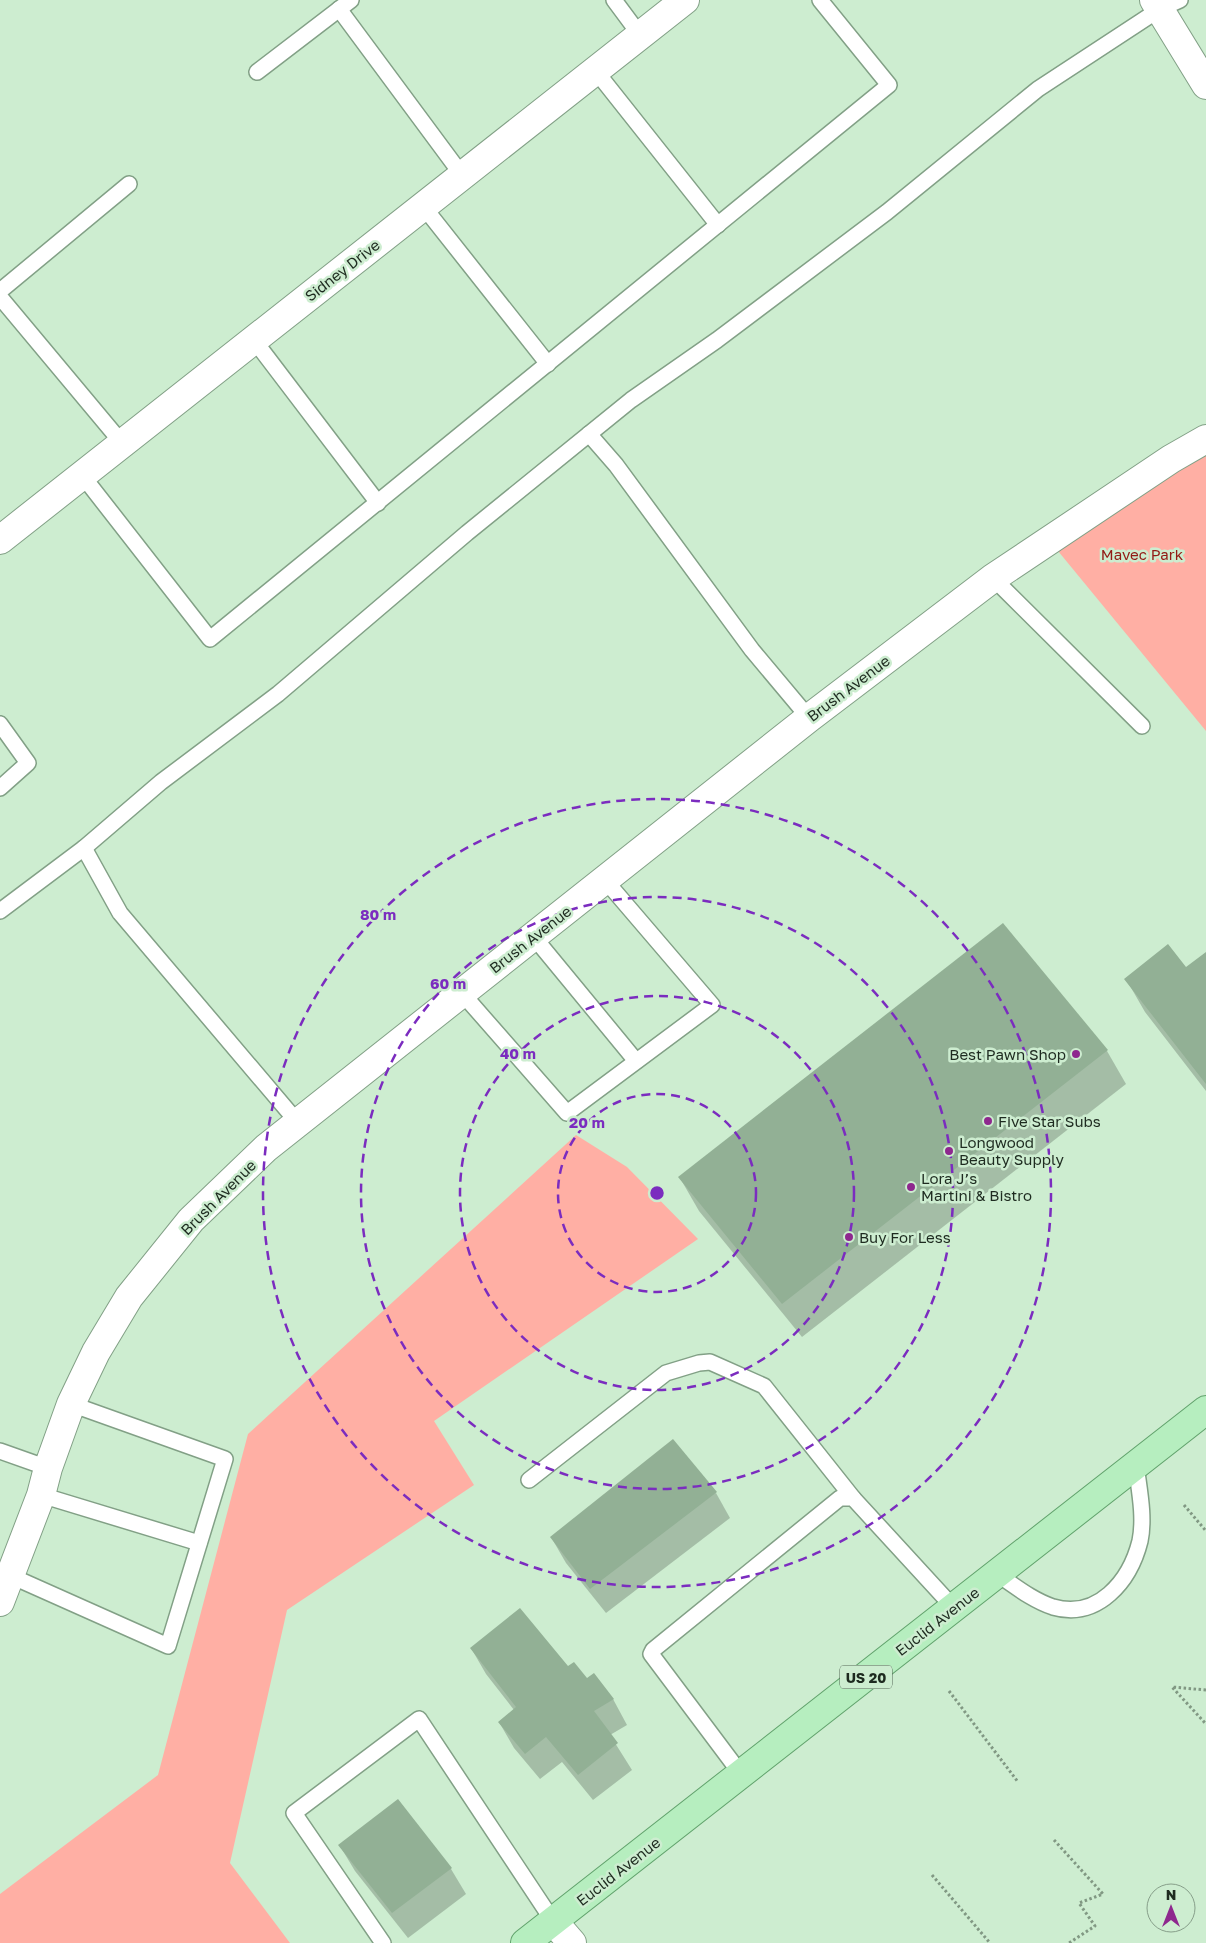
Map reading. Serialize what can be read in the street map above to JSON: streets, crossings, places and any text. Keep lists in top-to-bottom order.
{
  "streets": {
    "main road": ["Euclid Avenue", "US 20"],
    "street": ["Sidney Drive", "Brush Avenue"]
  },
  "parks": ["Mavec Park"],
  "places": [
    "Best Pawn Shop",
    "Five Star Subs",
    "Longwood Beauty Supply",
    "Lora J’s Martini & Bistro",
    "Buy For Less"
  ],
  "north": "top",
  "rings": [
    "80 m",
    "60 m",
    "40 m",
    "20 m"
  ]
}
